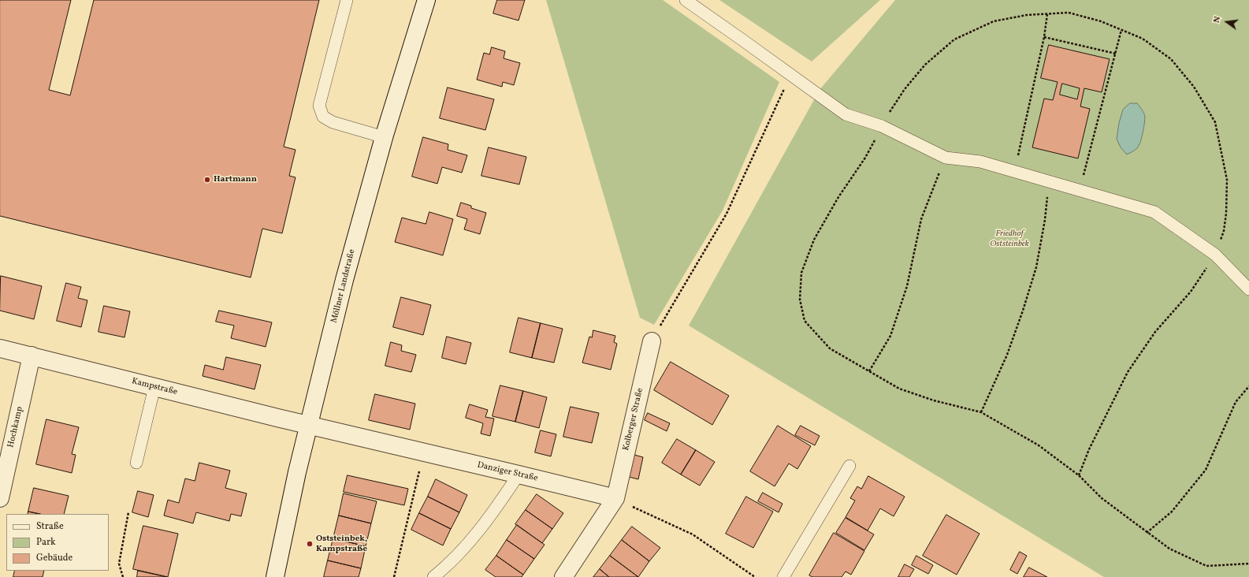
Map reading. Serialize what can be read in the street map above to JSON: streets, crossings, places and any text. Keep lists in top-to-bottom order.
{
  "streets": {
    "street": [
      "Möllner Landstraße",
      "Kampstraße",
      "Kolberger Straße",
      "Hochkamp",
      "Danziger Straße"
    ]
  },
  "crossings": [
    ["Möllner Landstraße", "Kampstraße"],
    ["Möllner Landstraße", "Danziger Straße"],
    ["Kampstraße", "Hochkamp"],
    ["Kampstraße", "Danziger Straße"],
    ["Kolberger Straße", "Danziger Straße"]
  ],
  "parks": ["Friedhof Oststeinbek"],
  "places": ["Hartmann", "Oststeinbek, Kampstraße"],
  "legend": ["Straße", "Park", "Gebäude"],
  "north": "left"
}
